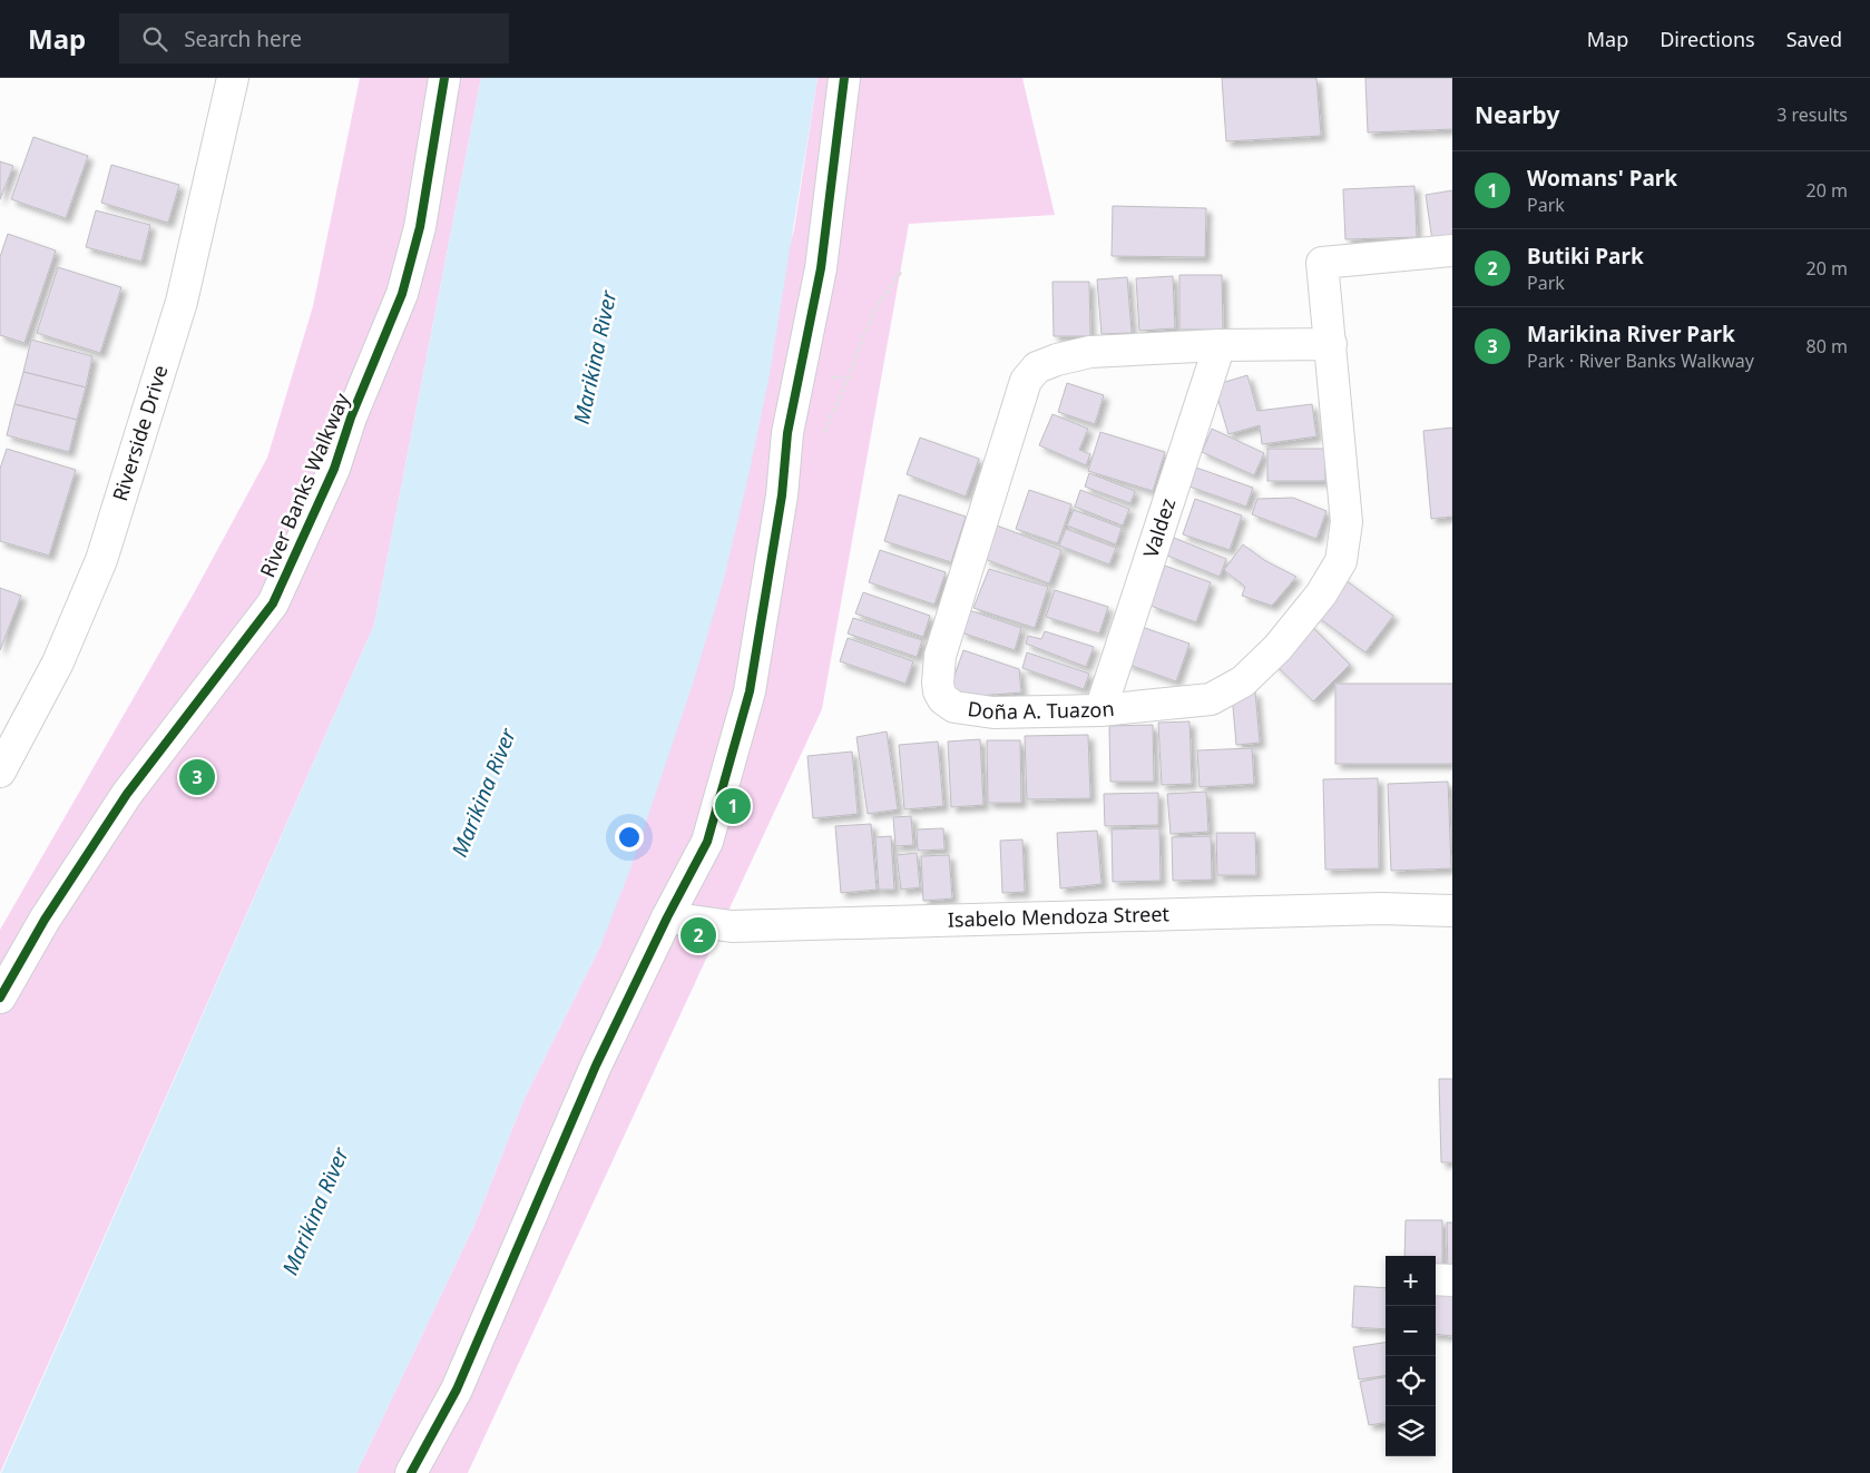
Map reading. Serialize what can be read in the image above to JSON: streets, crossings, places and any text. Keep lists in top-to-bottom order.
{
  "streets": {
    "street": [
      "Riverside Drive",
      "River Banks Walkway",
      "Valdez",
      "Doña A. Tuazon",
      "Isabelo Mendoza Street"
    ]
  },
  "crossings": [
    ["Valdez", "Doña A. Tuazon"]
  ],
  "water": ["Marikina River"],
  "page": {
    "header": "Map",
    "search": "Search here",
    "nav": ["Map", "Directions", "Saved"],
    "heading": ["Nearby", "3 results"],
    "list": [
      {
        "mark": "1",
        "name": "Womans' Park",
        "note": "Park",
        "value": "20 m"
      },
      {
        "mark": "2",
        "name": "Butiki Park",
        "note": "Park",
        "value": "20 m"
      },
      {
        "mark": "3",
        "name": "Marikina River Park",
        "note": "Park · River Banks Walkway",
        "value": "80 m"
      }
    ],
    "pins": ["3", "1", "2"],
    "map_buttons": ["+", "−"]
  }
}
